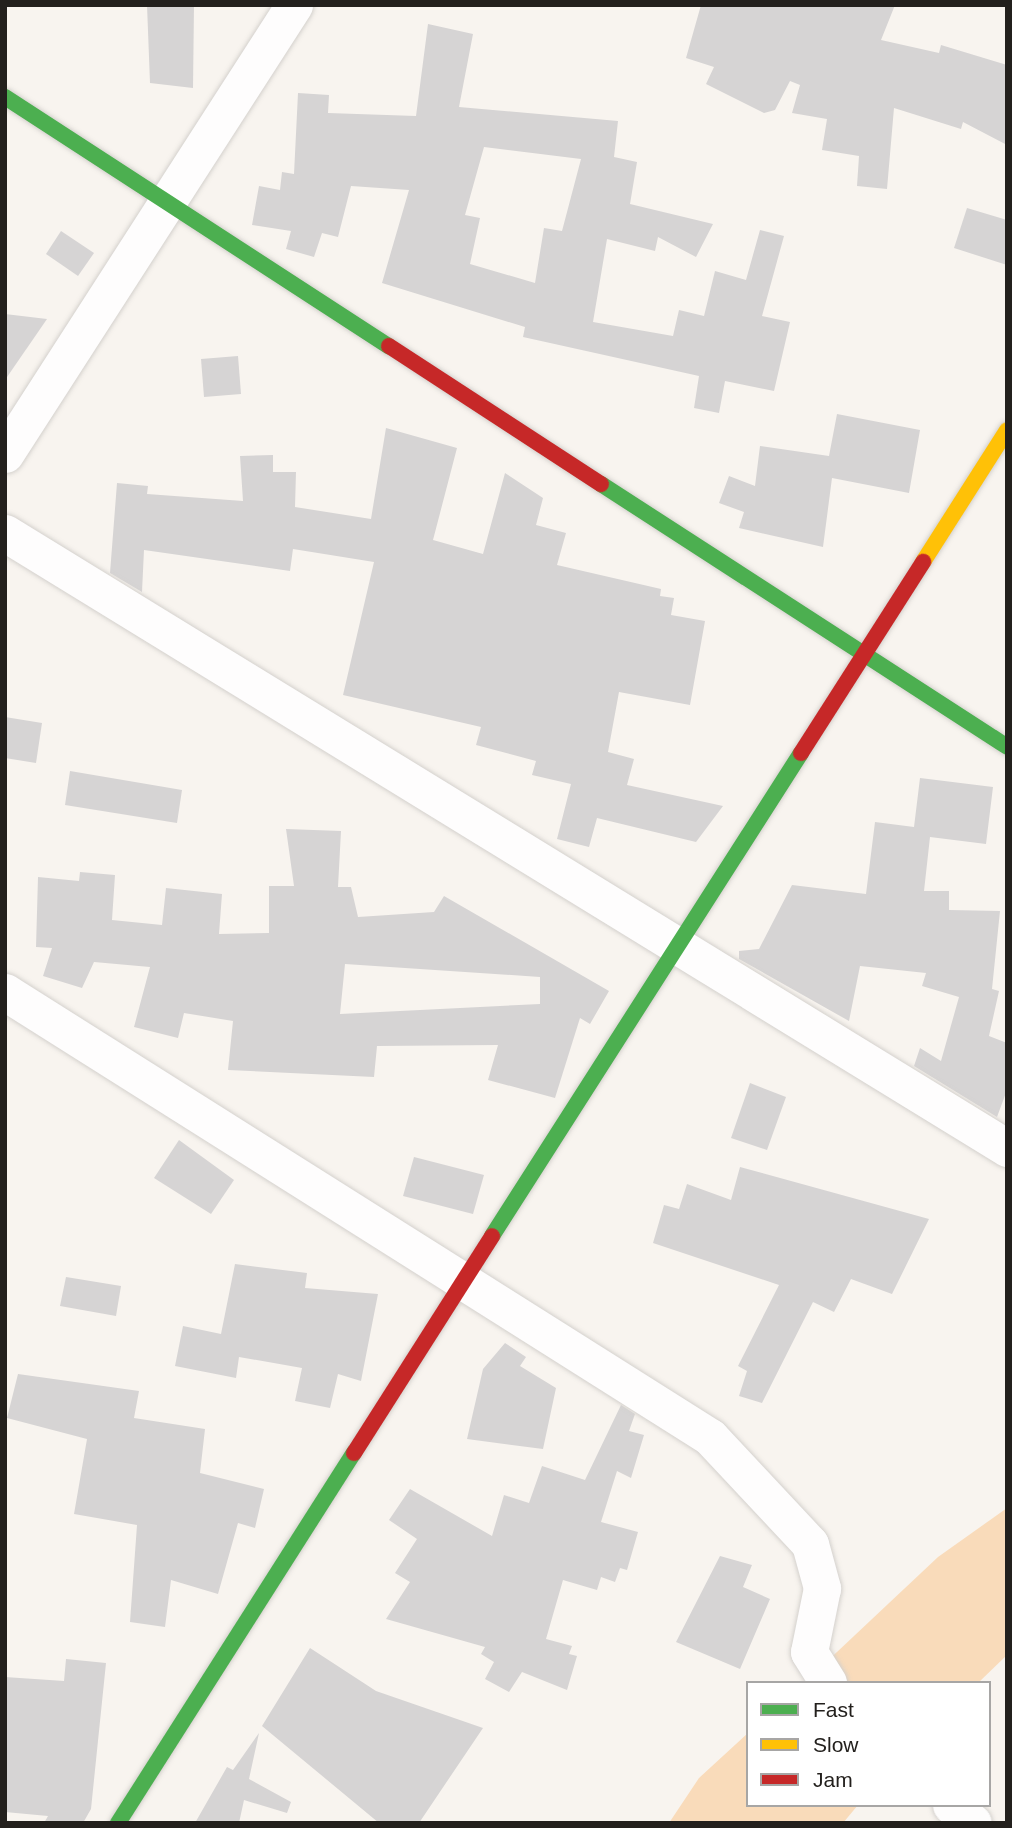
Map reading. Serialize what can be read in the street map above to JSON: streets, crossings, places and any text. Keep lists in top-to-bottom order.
{
  "legend": ["Fast", "Slow", "Jam"]
}
